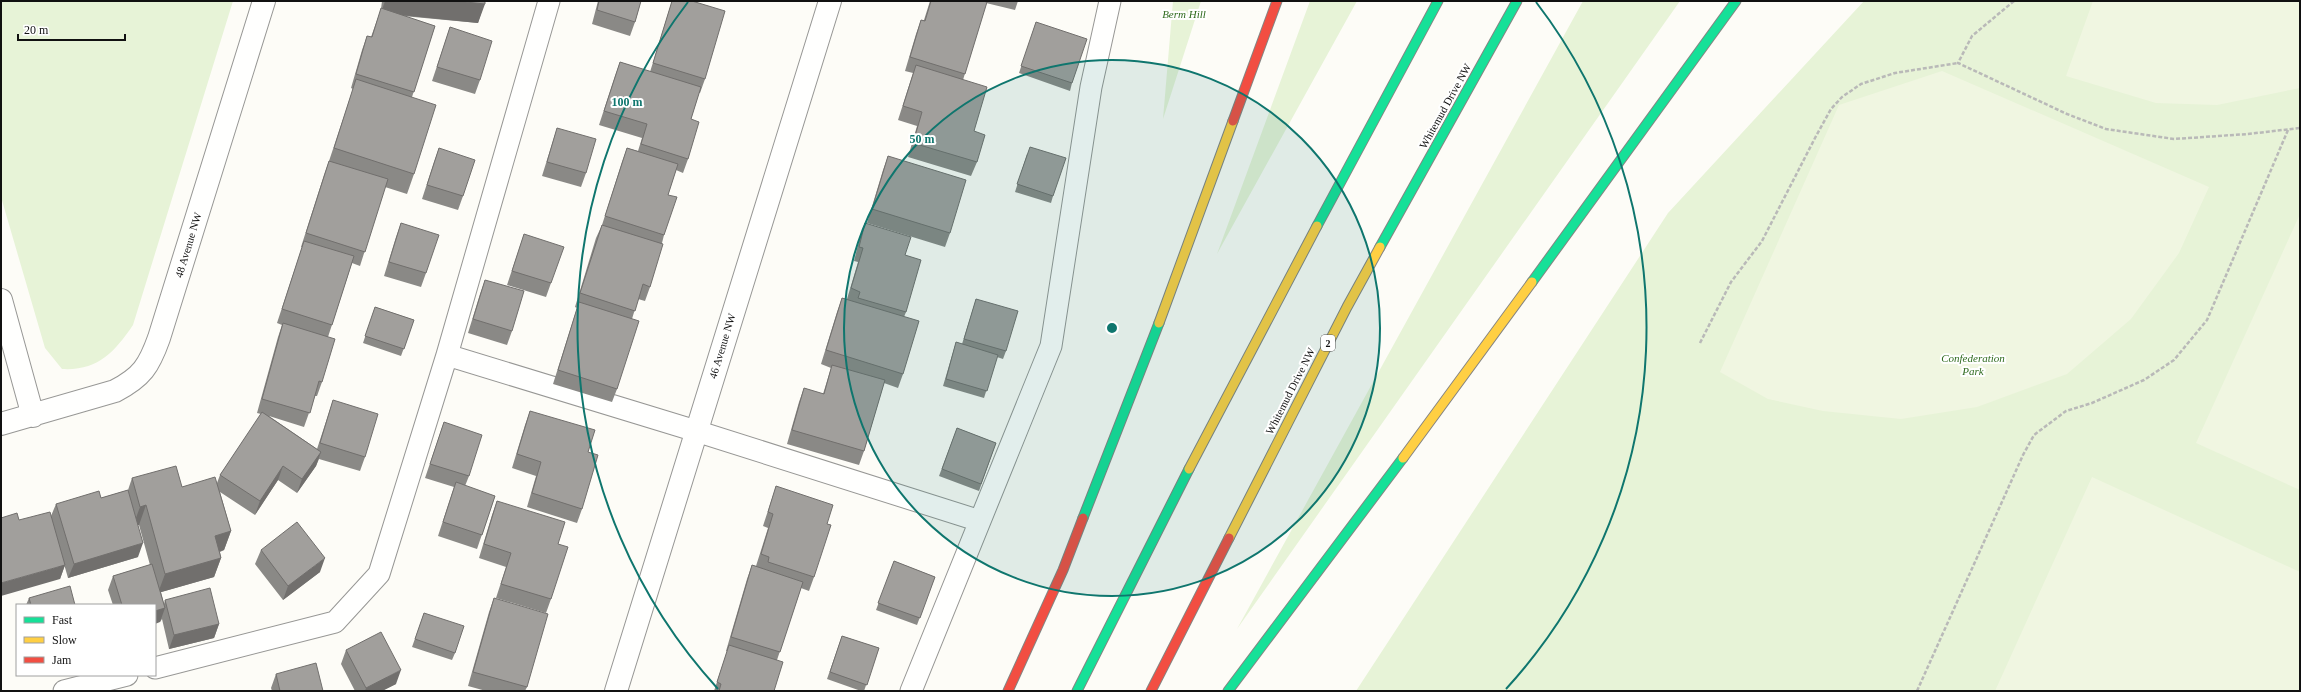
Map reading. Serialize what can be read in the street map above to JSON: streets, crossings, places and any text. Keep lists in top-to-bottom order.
{
  "streets": {
    "highway": ["Whitemud Drive NW", "2"],
    "street": ["48 Avenue NW", "46 Avenue NW"]
  },
  "parks": ["Berm Hill", "Confederation Park"],
  "legend": ["Fast", "Slow", "Jam"],
  "scale_bar": "20 m",
  "rings": ["100 m", "50 m"]
}
